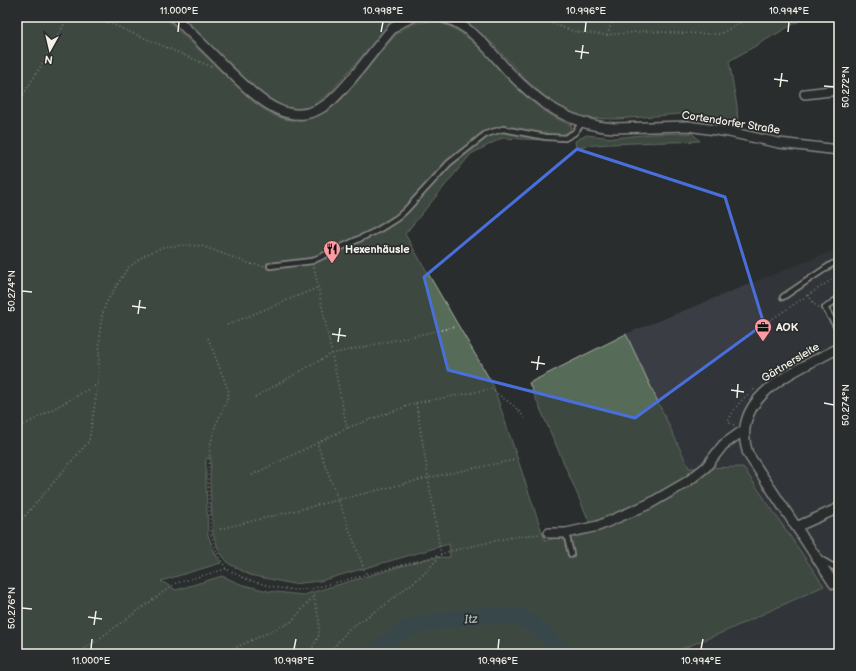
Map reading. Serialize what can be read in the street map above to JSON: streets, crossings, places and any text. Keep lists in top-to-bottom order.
{
  "streets": {
    "street": ["Cortendorfer Straße", "Gärtnersleite"]
  },
  "water": ["Itz"],
  "places": {
    "restaurant": ["Hexenhäusle"],
    "office": ["AOK"]
  },
  "north": "bottom",
  "coordinates": [
    "11.000°E",
    "10.998°E",
    "10.996°E",
    "10.994°E",
    "50.272°N",
    "50.274°N",
    "50.276°N"
  ]
}
